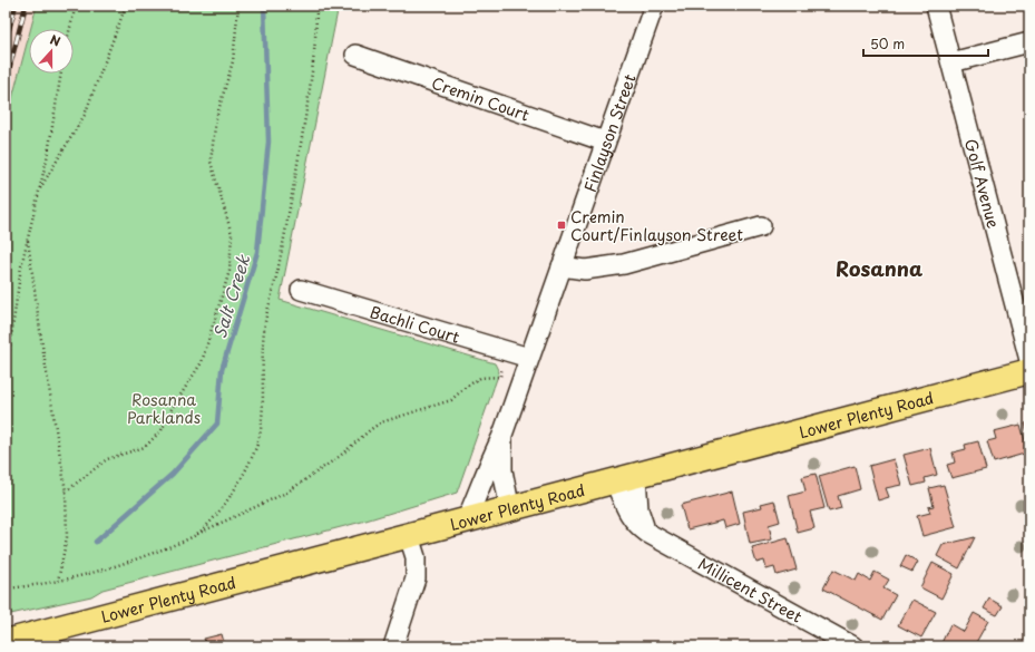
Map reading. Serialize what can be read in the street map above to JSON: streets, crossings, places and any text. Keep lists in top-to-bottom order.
{
  "streets": {
    "main road": ["Lower Plenty Road"],
    "street": [
      "Cremin Court",
      "Finlayson Street",
      "Golf Avenue",
      "Bachli Court",
      "Millicent Street"
    ]
  },
  "crossings": [
    ["Cremin Court", "Finlayson Street"],
    ["Finlayson Street", "Bachli Court"],
    ["Finlayson Street", "Lower Plenty Road"],
    ["Lower Plenty Road", "Millicent Street"]
  ],
  "districts": ["Rosanna"],
  "water": ["Salt Creek"],
  "parks": ["Rosanna Parklands"],
  "places": {
    "transit": ["Cremin Court/Finlayson Street"]
  },
  "scale_bar": "50 m",
  "north": "top"
}
